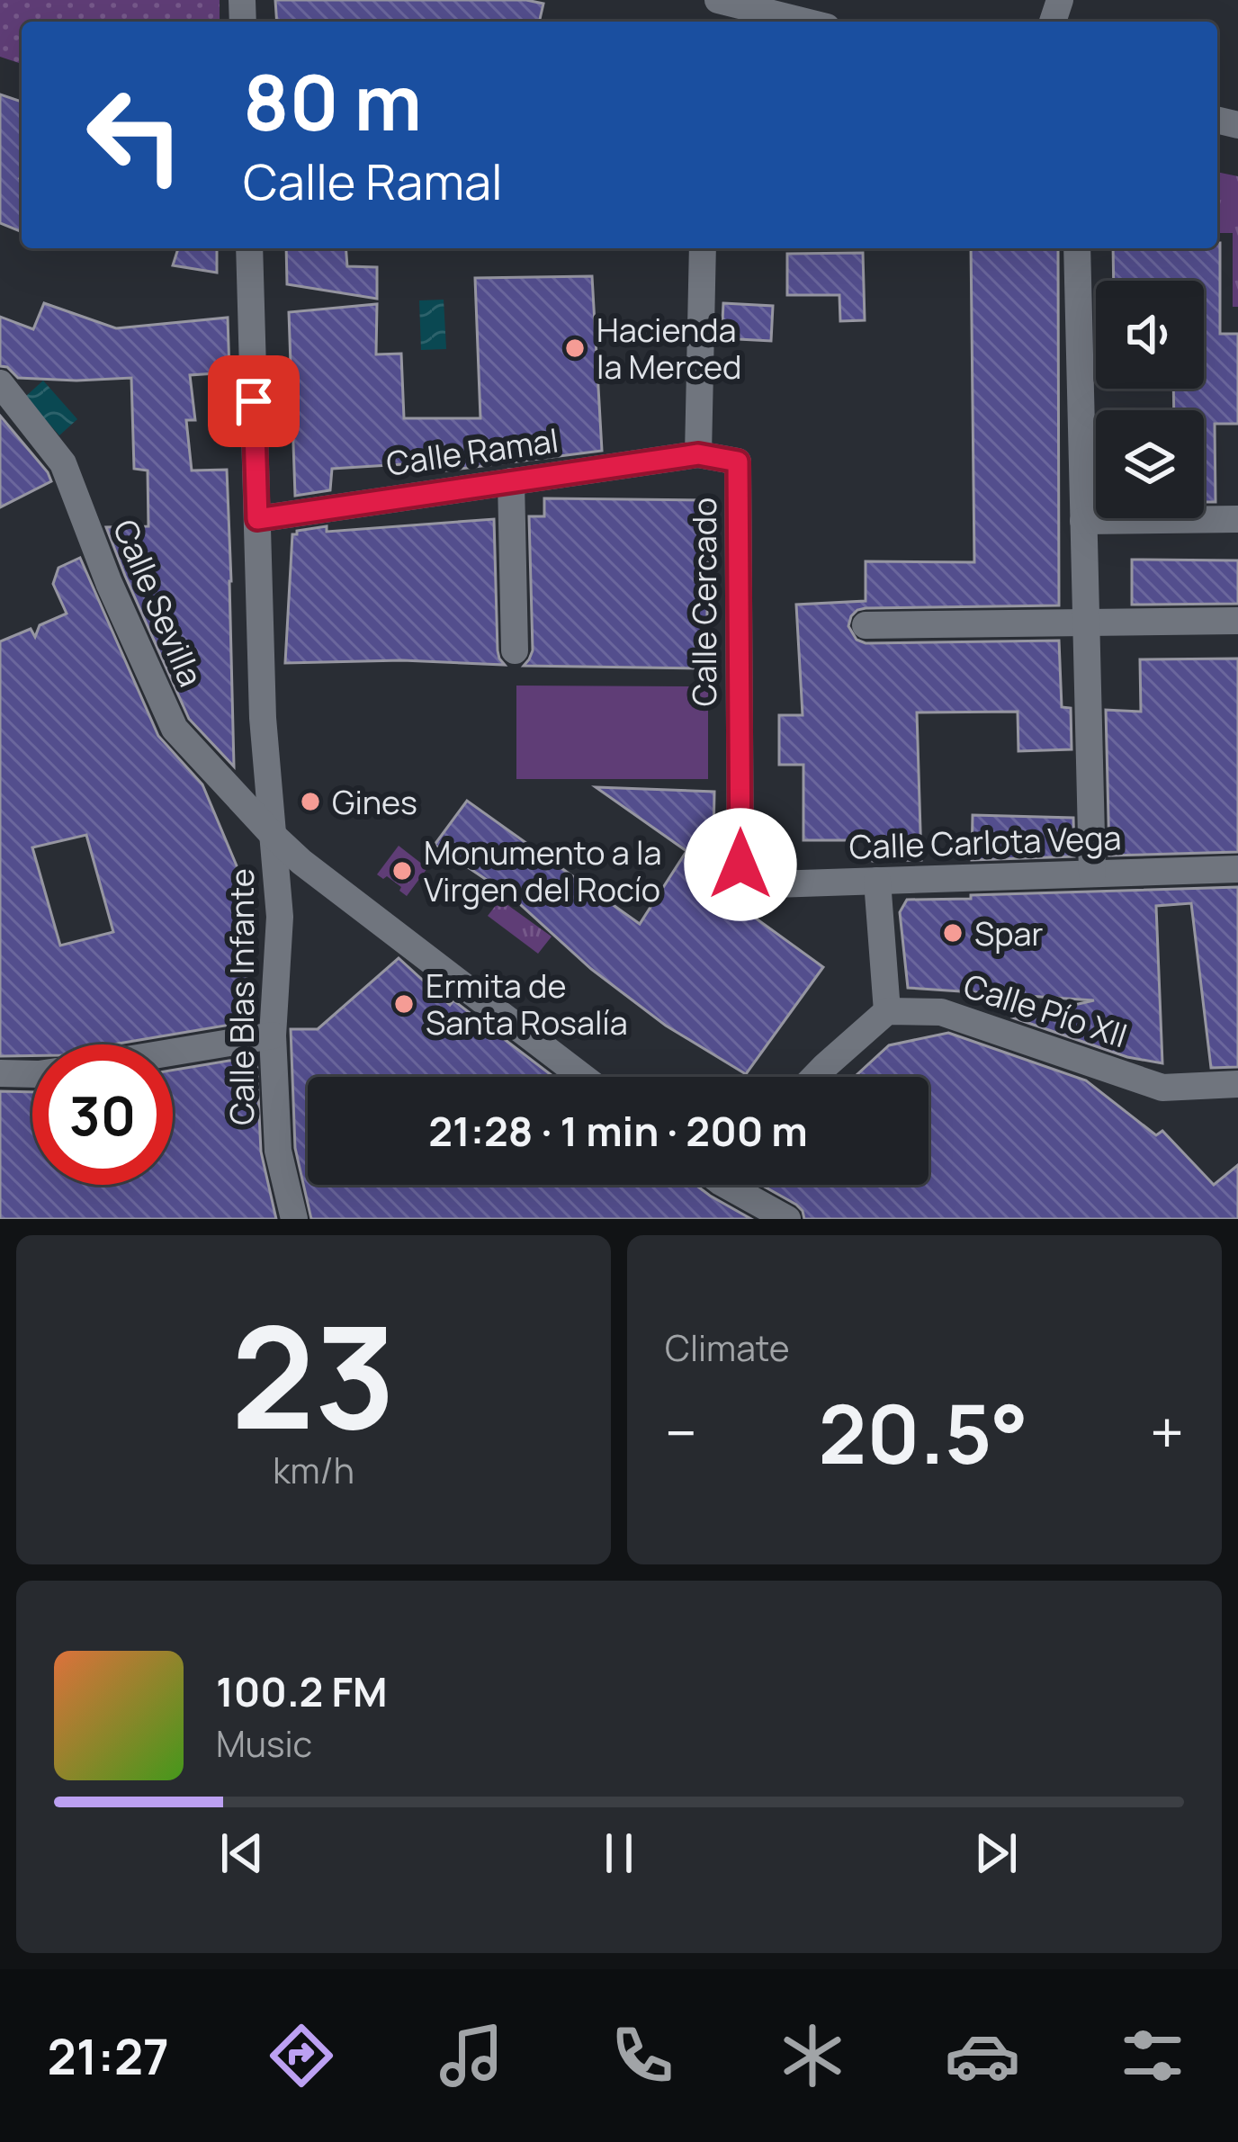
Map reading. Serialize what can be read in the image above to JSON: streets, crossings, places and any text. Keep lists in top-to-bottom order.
{
  "streets": {
    "street": [
      "Calle Ramal",
      "Calle Cercado",
      "Calle Sevilla",
      "Calle Carlota Vega",
      "Calle Blas Infante",
      "Calle Pío XII"
    ]
  },
  "crossings": [
    ["Calle Ramal", "Calle Cercado"],
    ["Calle Ramal", "Calle Blas Infante"],
    ["Calle Cercado", "Calle Carlota Vega"],
    ["Calle Sevilla", "Calle Blas Infante"]
  ],
  "places": [
    "Hacienda la Merced",
    "Gines",
    "Monumento a la Virgen del Rocío",
    "Spar",
    "Ermita de Santa Rosalía"
  ],
  "page": {
    "turn": ["80 m", "Calle Ramal"],
    "limit": "30",
    "trip": "21:28 · 1 min · 200 m",
    "tile": [
      ["23", "km/h"],
      "Climate"
    ],
    "heat": ["−", "20.5°", "+"],
    "song": ["100.2 FM", "Music"],
    "tabs": "21:27"
  }
}
